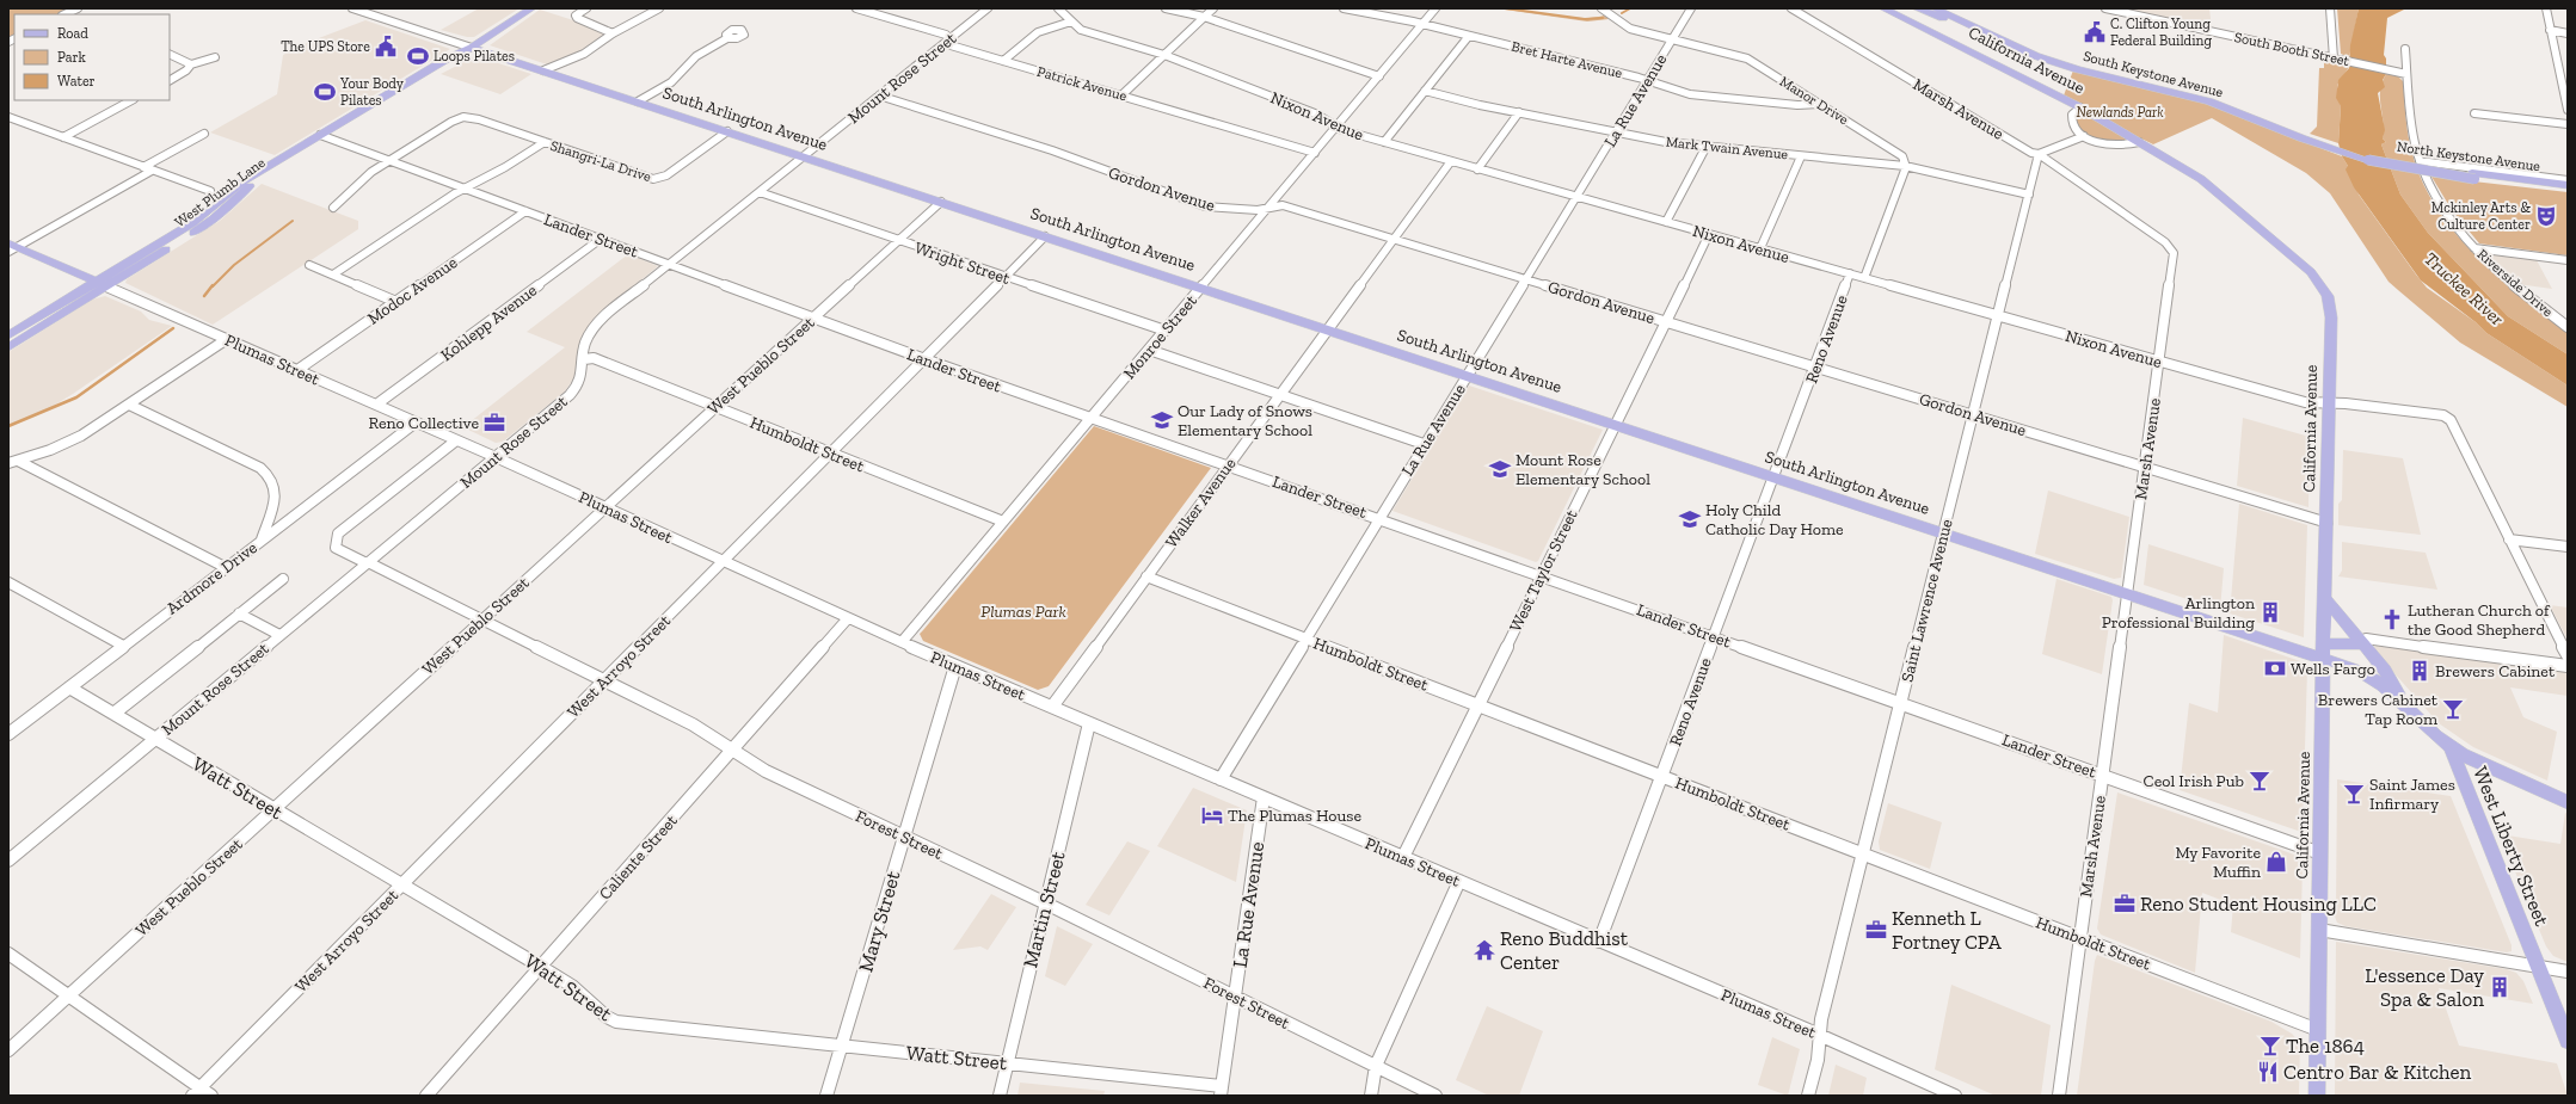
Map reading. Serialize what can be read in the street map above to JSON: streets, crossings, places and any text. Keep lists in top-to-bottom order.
{
  "streets": {
    "main road": [
      "California Avenue",
      "South Keystone Avenue",
      "South Arlington Avenue",
      "North Keystone Avenue",
      "West Plumb Lane",
      "Plumas Street",
      "West Liberty Street"
    ],
    "street": [
      "South Booth Street",
      "Bret Harte Avenue",
      "Mount Rose Street",
      "Patrick Avenue",
      "La Rue Avenue",
      "Manor Drive",
      "Marsh Avenue",
      "Nixon Avenue",
      "Mark Twain Avenue",
      "Shangri-La Drive",
      "Gordon Avenue",
      "Lander Street",
      "Wright Street",
      "Riverside Drive",
      "Modoc Avenue",
      "Kohlepp Avenue",
      "Monroe Street",
      "Reno Avenue",
      "West Pueblo Street",
      "Humboldt Street",
      "Walker Avenue",
      "West Taylor Street",
      "Ardmore Drive",
      "Saint Lawrence Avenue",
      "West Arroyo Street",
      "Watt Street",
      "Forest Street",
      "Caliente Street",
      "Martin Street",
      "Mary Street"
    ]
  },
  "crossings": [
    ["South Booth Street", "Riverside Drive"],
    ["Bret Harte Avenue", "La Rue Avenue"],
    ["Bret Harte Avenue", "Manor Drive"],
    ["Bret Harte Avenue", "Monroe Street"],
    ["California Avenue", "Nixon Avenue"],
    ["California Avenue", "South Arlington Avenue"],
    ["California Avenue", "Gordon Avenue"],
    ["California Avenue", "Lander Street"],
    ["California Avenue", "Humboldt Street"],
    ["South Keystone Avenue", "North Keystone Avenue"],
    ["Mount Rose Street", "Patrick Avenue"],
    ["Mount Rose Street", "South Arlington Avenue"],
    ["Mount Rose Street", "Gordon Avenue"],
    ["Mount Rose Street", "Lander Street"],
    ["Mount Rose Street", "Wright Street"],
    ["Mount Rose Street", "Plumas Street"],
    ["Mount Rose Street", "Humboldt Street"],
    ["Mount Rose Street", "Watt Street"],
    ["Mount Rose Street", "Forest Street"],
    ["Patrick Avenue", "Monroe Street"],
    ["La Rue Avenue", "Manor Drive"],
    ["La Rue Avenue", "Nixon Avenue"],
    ["La Rue Avenue", "South Arlington Avenue"],
    ["La Rue Avenue", "Mark Twain Avenue"],
    ["La Rue Avenue", "Gordon Avenue"],
    ["La Rue Avenue", "Lander Street"],
    ["La Rue Avenue", "Plumas Street"],
    ["La Rue Avenue", "Humboldt Street"],
    ["La Rue Avenue", "Watt Street"],
    ["La Rue Avenue", "Forest Street"],
    ["Manor Drive", "Mark Twain Avenue"],
    ["Marsh Avenue", "Nixon Avenue"],
    ["Marsh Avenue", "South Arlington Avenue"],
    ["Marsh Avenue", "Gordon Avenue"],
    ["Marsh Avenue", "Lander Street"],
    ["Marsh Avenue", "Humboldt Street"],
    ["Marsh Avenue", "Saint Lawrence Avenue"],
    ["Nixon Avenue", "Monroe Street"],
    ["Nixon Avenue", "Reno Avenue"],
    ["Nixon Avenue", "Walker Avenue"],
    ["Nixon Avenue", "West Taylor Street"],
    ["Nixon Avenue", "Saint Lawrence Avenue"],
    ["South Arlington Avenue", "Shangri-La Drive"],
    ["South Arlington Avenue", "West Plumb Lane"],
    ["South Arlington Avenue", "Monroe Street"],
    ["South Arlington Avenue", "Reno Avenue"],
    ["South Arlington Avenue", "West Pueblo Street"],
    ["South Arlington Avenue", "Walker Avenue"],
    ["South Arlington Avenue", "West Taylor Street"],
    ["South Arlington Avenue", "Saint Lawrence Avenue"],
    ["South Arlington Avenue", "West Arroyo Street"],
    ["South Arlington Avenue", "West Liberty Street"],
    ["Mark Twain Avenue", "Saint Lawrence Avenue"],
    ["North Keystone Avenue", "Riverside Drive"],
    ["Shangri-La Drive", "Lander Street"],
    ["Gordon Avenue", "Monroe Street"],
    ["Gordon Avenue", "Reno Avenue"],
    ["Gordon Avenue", "Walker Avenue"],
    ["Gordon Avenue", "West Taylor Street"],
    ["Gordon Avenue", "Saint Lawrence Avenue"],
    ["West Plumb Lane", "Lander Street"],
    ["West Plumb Lane", "Plumas Street"],
    ["Lander Street", "Modoc Avenue"],
    ["Lander Street", "Kohlepp Avenue"],
    ["Lander Street", "Monroe Street"],
    ["Lander Street", "Reno Avenue"],
    ["Lander Street", "West Pueblo Street"],
    ["Lander Street", "Walker Avenue"],
    ["Lander Street", "West Taylor Street"],
    ["Lander Street", "Saint Lawrence Avenue"],
    ["Lander Street", "West Arroyo Street"],
    ["Wright Street", "Monroe Street"],
    ["Wright Street", "West Pueblo Street"],
    ["Wright Street", "West Arroyo Street"],
    ["Modoc Avenue", "Plumas Street"],
    ["Kohlepp Avenue", "Plumas Street"],
    ["Monroe Street", "Plumas Street"],
    ["Monroe Street", "Humboldt Street"],
    ["Reno Avenue", "Plumas Street"],
    ["Reno Avenue", "Humboldt Street"],
    ["Plumas Street", "West Pueblo Street"],
    ["Plumas Street", "Walker Avenue"],
    ["Plumas Street", "West Taylor Street"],
    ["Plumas Street", "Ardmore Drive"],
    ["Plumas Street", "Saint Lawrence Avenue"],
    ["Plumas Street", "West Arroyo Street"],
    ["Plumas Street", "Forest Street"],
    ["Plumas Street", "Caliente Street"],
    ["Plumas Street", "Martin Street"],
    ["Plumas Street", "Mary Street"],
    ["West Pueblo Street", "Humboldt Street"],
    ["West Pueblo Street", "Watt Street"],
    ["West Pueblo Street", "Forest Street"],
    ["Humboldt Street", "Walker Avenue"],
    ["Humboldt Street", "West Taylor Street"],
    ["Humboldt Street", "Saint Lawrence Avenue"],
    ["Humboldt Street", "West Arroyo Street"],
    ["Ardmore Drive", "Watt Street"],
    ["West Arroyo Street", "Watt Street"],
    ["West Arroyo Street", "Forest Street"],
    ["Watt Street", "Caliente Street"],
    ["Watt Street", "Martin Street"],
    ["Watt Street", "Mary Street"],
    ["Forest Street", "Caliente Street"],
    ["Forest Street", "Martin Street"],
    ["Forest Street", "Mary Street"]
  ],
  "water": ["Truckee River"],
  "parks": ["Newlands Park", "Plumas Park"],
  "places": {
    "public building": ["C. Clifton Young Federal Building", "The UPS Store"],
    "sports": ["Loops Pilates", "Your Body Pilates"],
    "theatre": ["Mckinley Arts & Culture Center"],
    "school or university": ["Our Lady of Snows Elementary School", "Mount Rose Elementary School", "Holy Child Catholic Day Home"],
    "office": ["Reno Collective", "Reno Student Housing LLC", "Kenneth L Fortney CPA"],
    "building": ["Arlington Professional Building", "Brewers Cabinet", "L'essence Day Spa & Salon"],
    "church": ["Lutheran Church of the Good Shepherd"],
    "bank": ["Wells Fargo"],
    "bar": [
      "Brewers Cabinet Tap Room",
      "Ceol Irish Pub",
      "Saint James Infirmary",
      "The 1864"
    ],
    "hotel": ["The Plumas House"],
    "shop": ["My Favorite Muffin"],
    "temple": ["Reno Buddhist Center"],
    "restaurant": ["Centro Bar & Kitchen"]
  },
  "legend": ["Road", "Park", "Water"]
}
